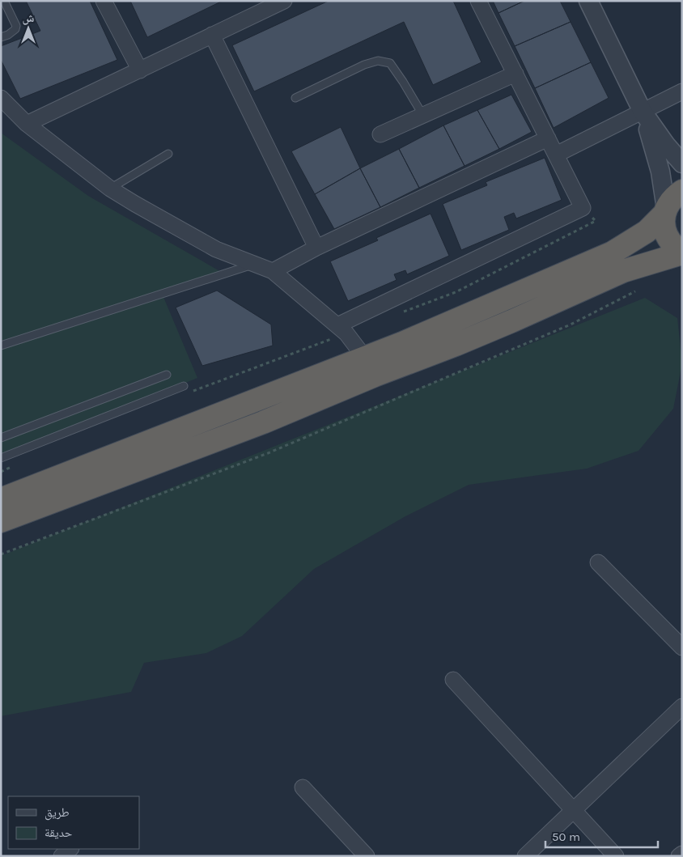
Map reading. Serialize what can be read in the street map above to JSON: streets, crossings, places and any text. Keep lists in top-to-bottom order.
{
  "legend": ["طريق", "حديقة"],
  "scale_bar": "50 m",
  "north": "top"
}
